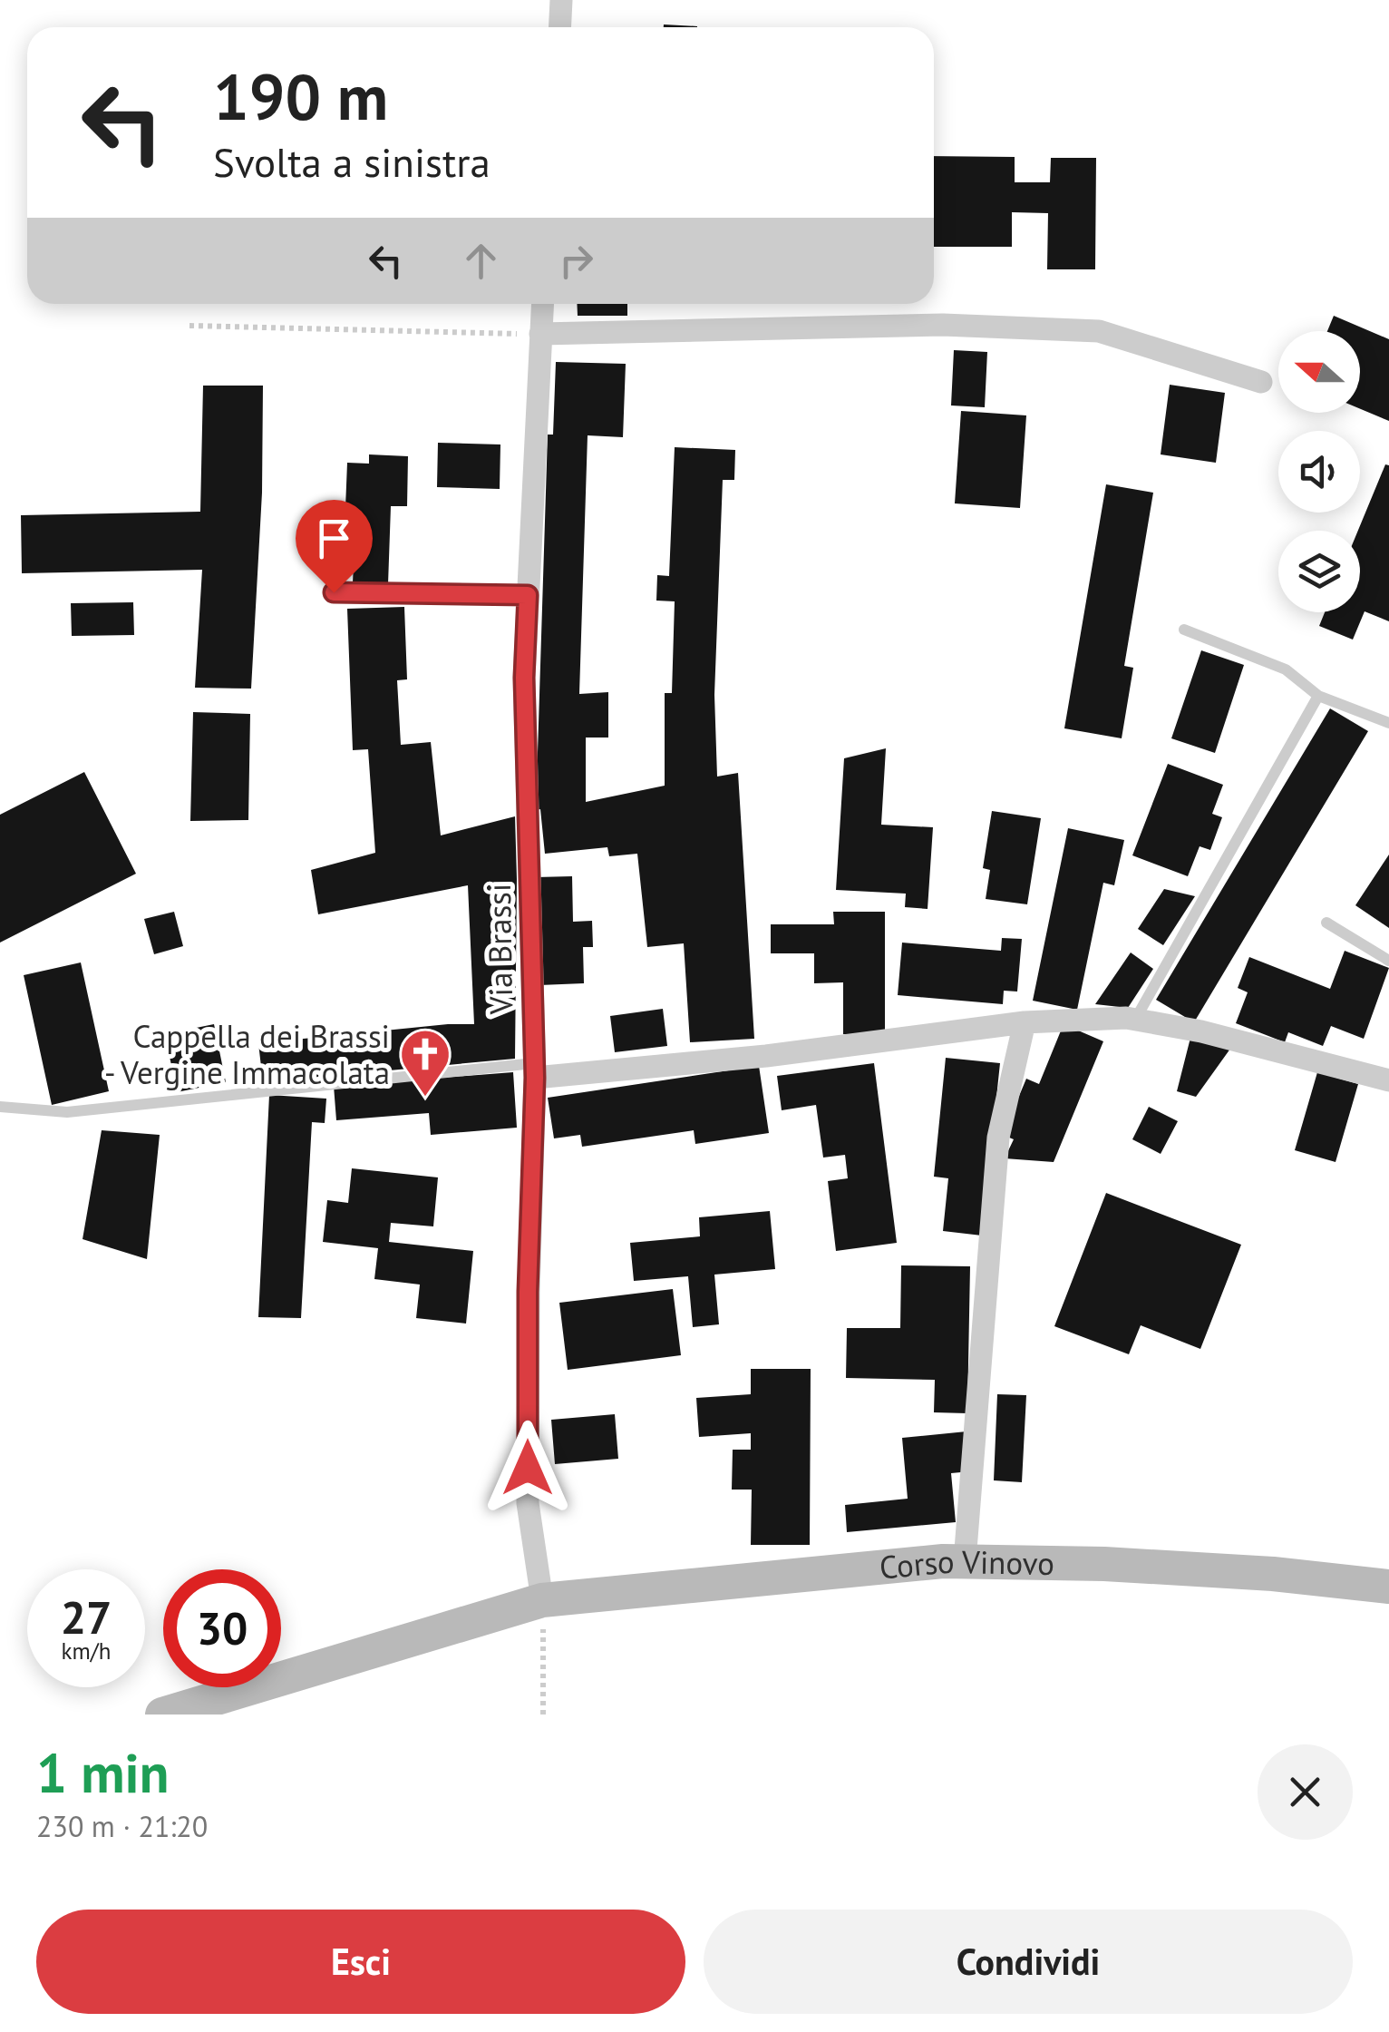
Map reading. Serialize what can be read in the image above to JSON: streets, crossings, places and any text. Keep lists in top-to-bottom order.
{
  "streets": {
    "street": ["Via Brassi", "Corso Vinovo"]
  },
  "crossings": [
    ["Via Brassi", "Corso Vinovo"]
  ],
  "places": {
    "church": ["Cappella dei Brassi - Vergine Immacolata"]
  },
  "north": "left",
  "page": {
    "turn": ["190 m", "Svolta a sinistra"],
    "speed": "27 km/h",
    "limit": "30",
    "heading": ["1 min", "230 m · 21:20"],
    "buttons": ["Esci", "Condividi"]
  }
}
